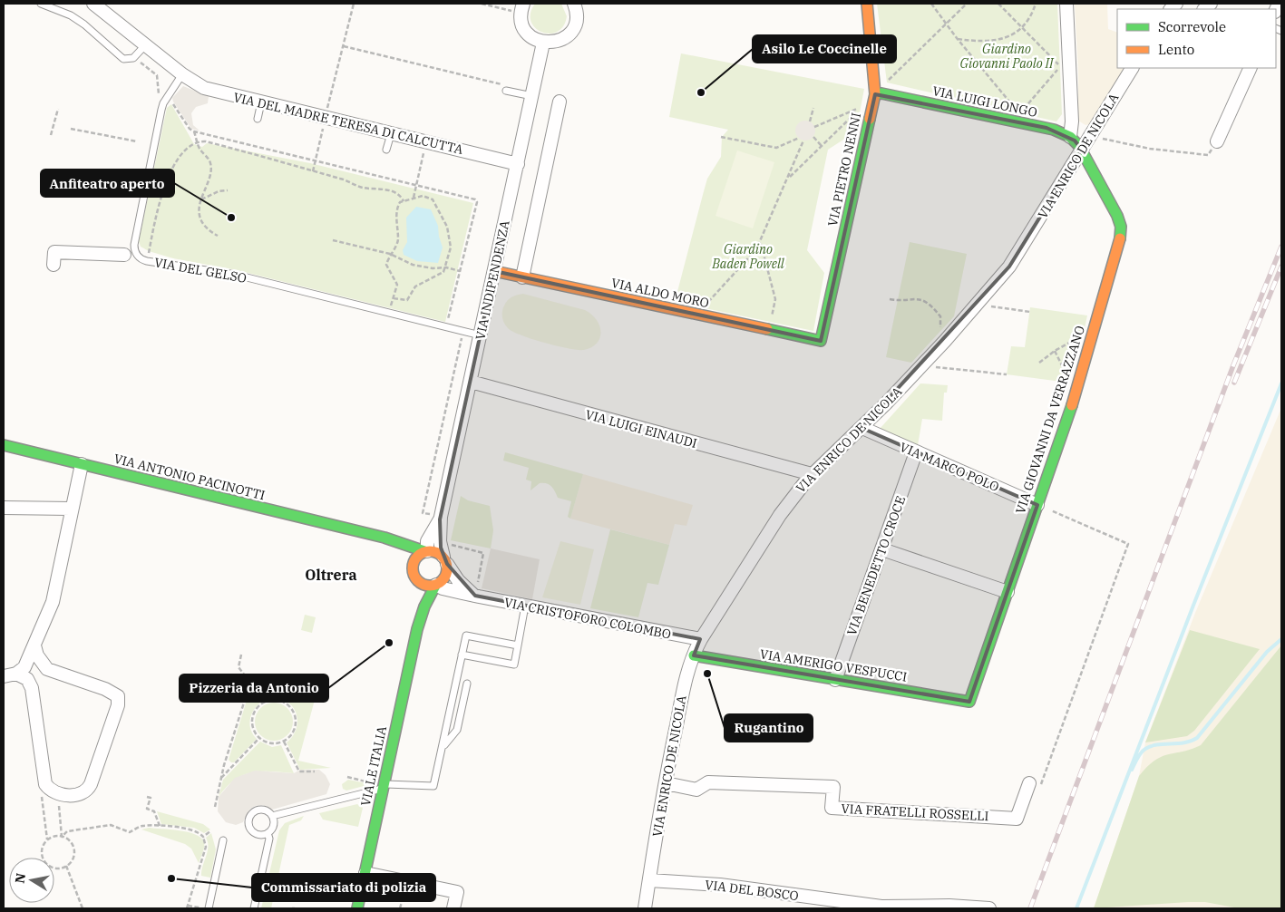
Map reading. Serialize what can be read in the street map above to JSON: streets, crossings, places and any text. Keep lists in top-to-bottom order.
{
  "streets": {
    "street": [
      "VIA LUIGI LONGO",
      "VIA DEL MADRE TERESA DI CALCUTTA",
      "VIA ENRICO DE NICOLA",
      "VIA PIETRO NENNI",
      "VIA INDIPENDENZA",
      "VIA ALDO MORO",
      "VIA GIOVANNI DA VERRAZZANO",
      "VIA LUIGI EINAUDI",
      "VIA MARCO POLO",
      "VIA ANTONIO PACINOTTI",
      "VIA BENEDETTO CROCE",
      "VIA CRISTOFORO COLOMBO",
      "VIA AMERIGO VESPUCCI",
      "VIALE ITALIA",
      "VIA FRATELLI ROSSELLI",
      "VIA DEL BOSCO"
    ],
    "lane": ["VIA DEL GELSO"]
  },
  "crossings": [
    ["VIA LUIGI LONGO", "VIA ENRICO DE NICOLA"],
    ["VIA LUIGI LONGO", "VIA PIETRO NENNI"],
    ["VIA LUIGI LONGO", "VIA GIOVANNI DA VERRAZZANO"],
    ["VIA DEL MADRE TERESA DI CALCUTTA", "VIA DEL GELSO"],
    ["VIA DEL MADRE TERESA DI CALCUTTA", "VIA INDIPENDENZA"],
    ["VIA ENRICO DE NICOLA", "VIA GIOVANNI DA VERRAZZANO"],
    ["VIA ENRICO DE NICOLA", "VIA LUIGI EINAUDI"],
    ["VIA ENRICO DE NICOLA", "VIA MARCO POLO"],
    ["VIA ENRICO DE NICOLA", "VIA CRISTOFORO COLOMBO"],
    ["VIA ENRICO DE NICOLA", "VIA AMERIGO VESPUCCI"],
    ["VIA ENRICO DE NICOLA", "VIA FRATELLI ROSSELLI"],
    ["VIA ENRICO DE NICOLA", "VIA DEL BOSCO"],
    ["VIA PIETRO NENNI", "VIA ALDO MORO"],
    ["VIA DEL GELSO", "VIA INDIPENDENZA"],
    ["VIA INDIPENDENZA", "VIA ALDO MORO"],
    ["VIA INDIPENDENZA", "VIA LUIGI EINAUDI"],
    ["VIA INDIPENDENZA", "VIA ANTONIO PACINOTTI"],
    ["VIA INDIPENDENZA", "VIA CRISTOFORO COLOMBO"],
    ["VIA INDIPENDENZA", "VIALE ITALIA"],
    ["VIA GIOVANNI DA VERRAZZANO", "VIA MARCO POLO"],
    ["VIA GIOVANNI DA VERRAZZANO", "VIA AMERIGO VESPUCCI"],
    ["VIA MARCO POLO", "VIA BENEDETTO CROCE"],
    ["VIA ANTONIO PACINOTTI", "VIA CRISTOFORO COLOMBO"],
    ["VIA ANTONIO PACINOTTI", "VIALE ITALIA"],
    ["VIA BENEDETTO CROCE", "VIA AMERIGO VESPUCCI"],
    ["VIA CRISTOFORO COLOMBO", "VIALE ITALIA"]
  ],
  "districts": ["Oltrera"],
  "parks": ["Giardino Giovanni Paolo II", "Giardino Baden Powell"],
  "places": [
    "Asilo Le Coccinelle",
    "Anfiteatro aperto",
    "Pizzeria da Antonio",
    "Rugantino",
    "Commissariato di polizia"
  ],
  "legend": ["Scorrevole", "Lento"],
  "north": "left"
}
